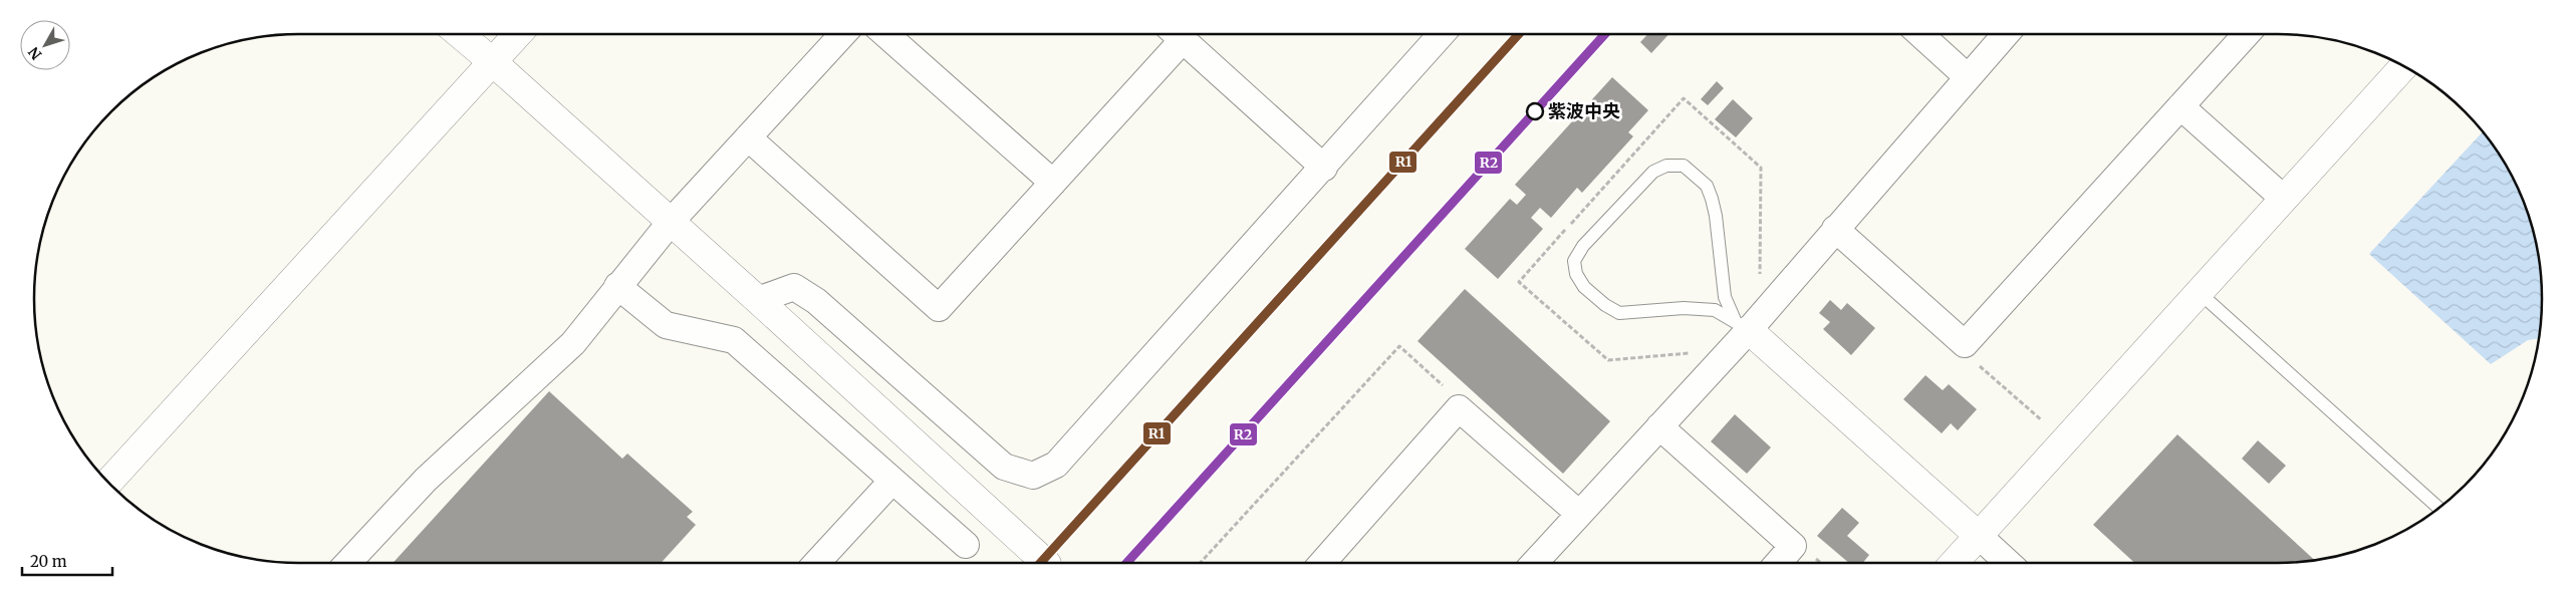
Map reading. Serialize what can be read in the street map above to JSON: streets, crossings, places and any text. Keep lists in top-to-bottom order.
{
  "places": ["紫波中央"],
  "lines": ["transit line R1", "transit line R2"],
  "scale_bar": "20 m",
  "north": "bottom left"
}
